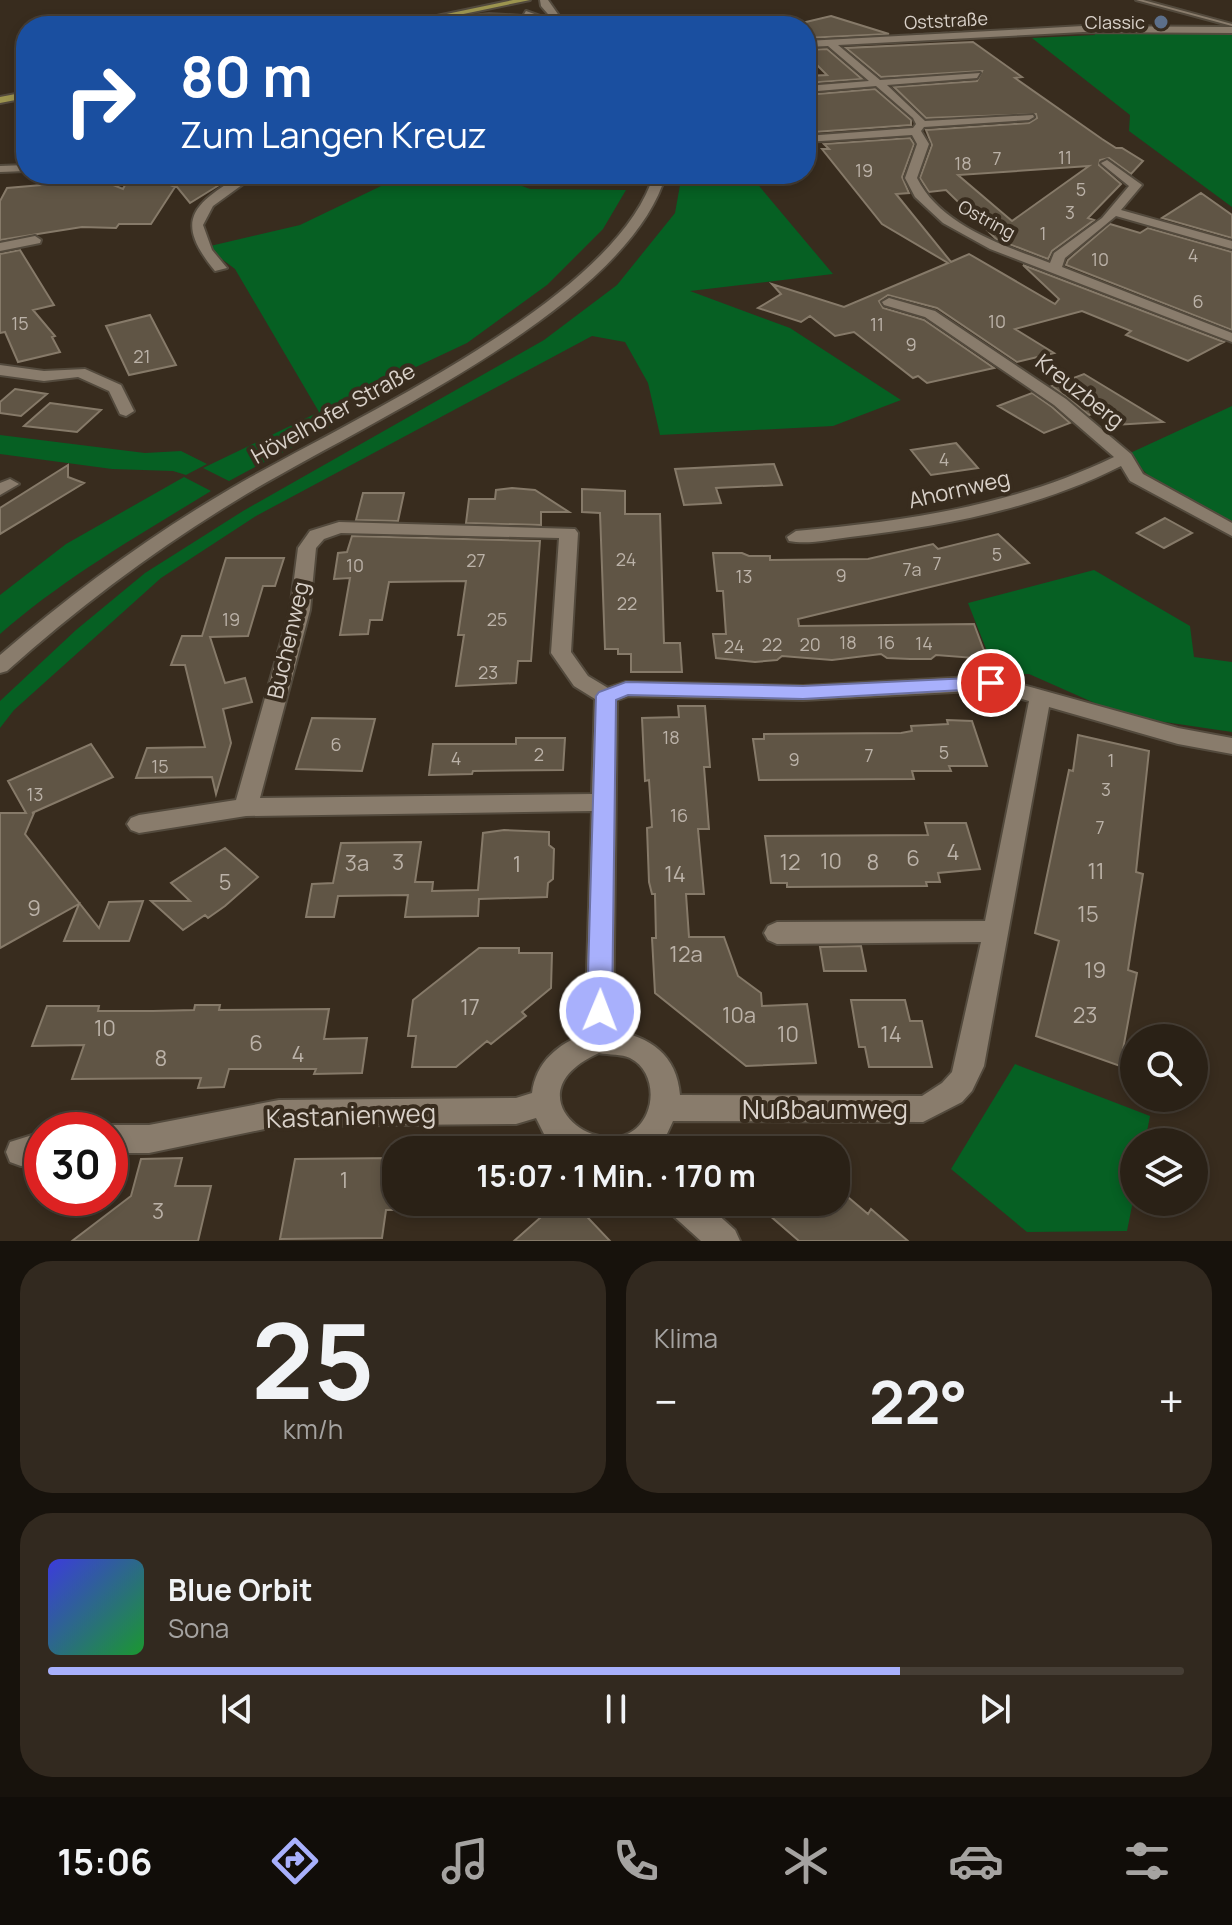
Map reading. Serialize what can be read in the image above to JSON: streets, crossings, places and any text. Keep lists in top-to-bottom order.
{
  "streets": {
    "street": [
      "Oststraße",
      "Ostring",
      "Kreuzberg",
      "Hövelhofer Straße",
      "Ahornweg",
      "Buchenweg",
      "Nußbaumweg",
      "Kastanienweg"
    ]
  },
  "crossings": [
    ["Kreuzberg", "Ahornweg"]
  ],
  "places": ["Classic"],
  "house_numbers": [
    "11",
    "7",
    "18",
    "19",
    "5",
    "3",
    "1",
    "4",
    "10",
    "6",
    "10",
    "15",
    "11",
    "9",
    "21",
    "4",
    "5",
    "24",
    "27",
    "7",
    "10",
    "7a",
    "9",
    "13",
    "22",
    "19",
    "25",
    "18",
    "16",
    "14",
    "22",
    "20",
    "24",
    "23",
    "18",
    "6",
    "5",
    "2",
    "7",
    "4",
    "9",
    "1",
    "15",
    "3",
    "13",
    "16",
    "7",
    "4",
    "6",
    "10",
    "3",
    "12",
    "8",
    "3a",
    "1",
    "11",
    "14",
    "5",
    "9",
    "15",
    "12a",
    "19",
    "17",
    "10a",
    "23",
    "10",
    "10",
    "14",
    "6",
    "4",
    "8",
    "1",
    "3"
  ],
  "page": {
    "turn": ["80 m", "Zum Langen Kreuz"],
    "limit": "30",
    "trip": "15:07 · 1 Min. · 170 m",
    "tile": [
      ["25", "km/h"],
      "Klima"
    ],
    "heat": ["−", "22°", "+"],
    "song": ["Blue Orbit", "Sona"],
    "tabs": "15:06"
  }
}
